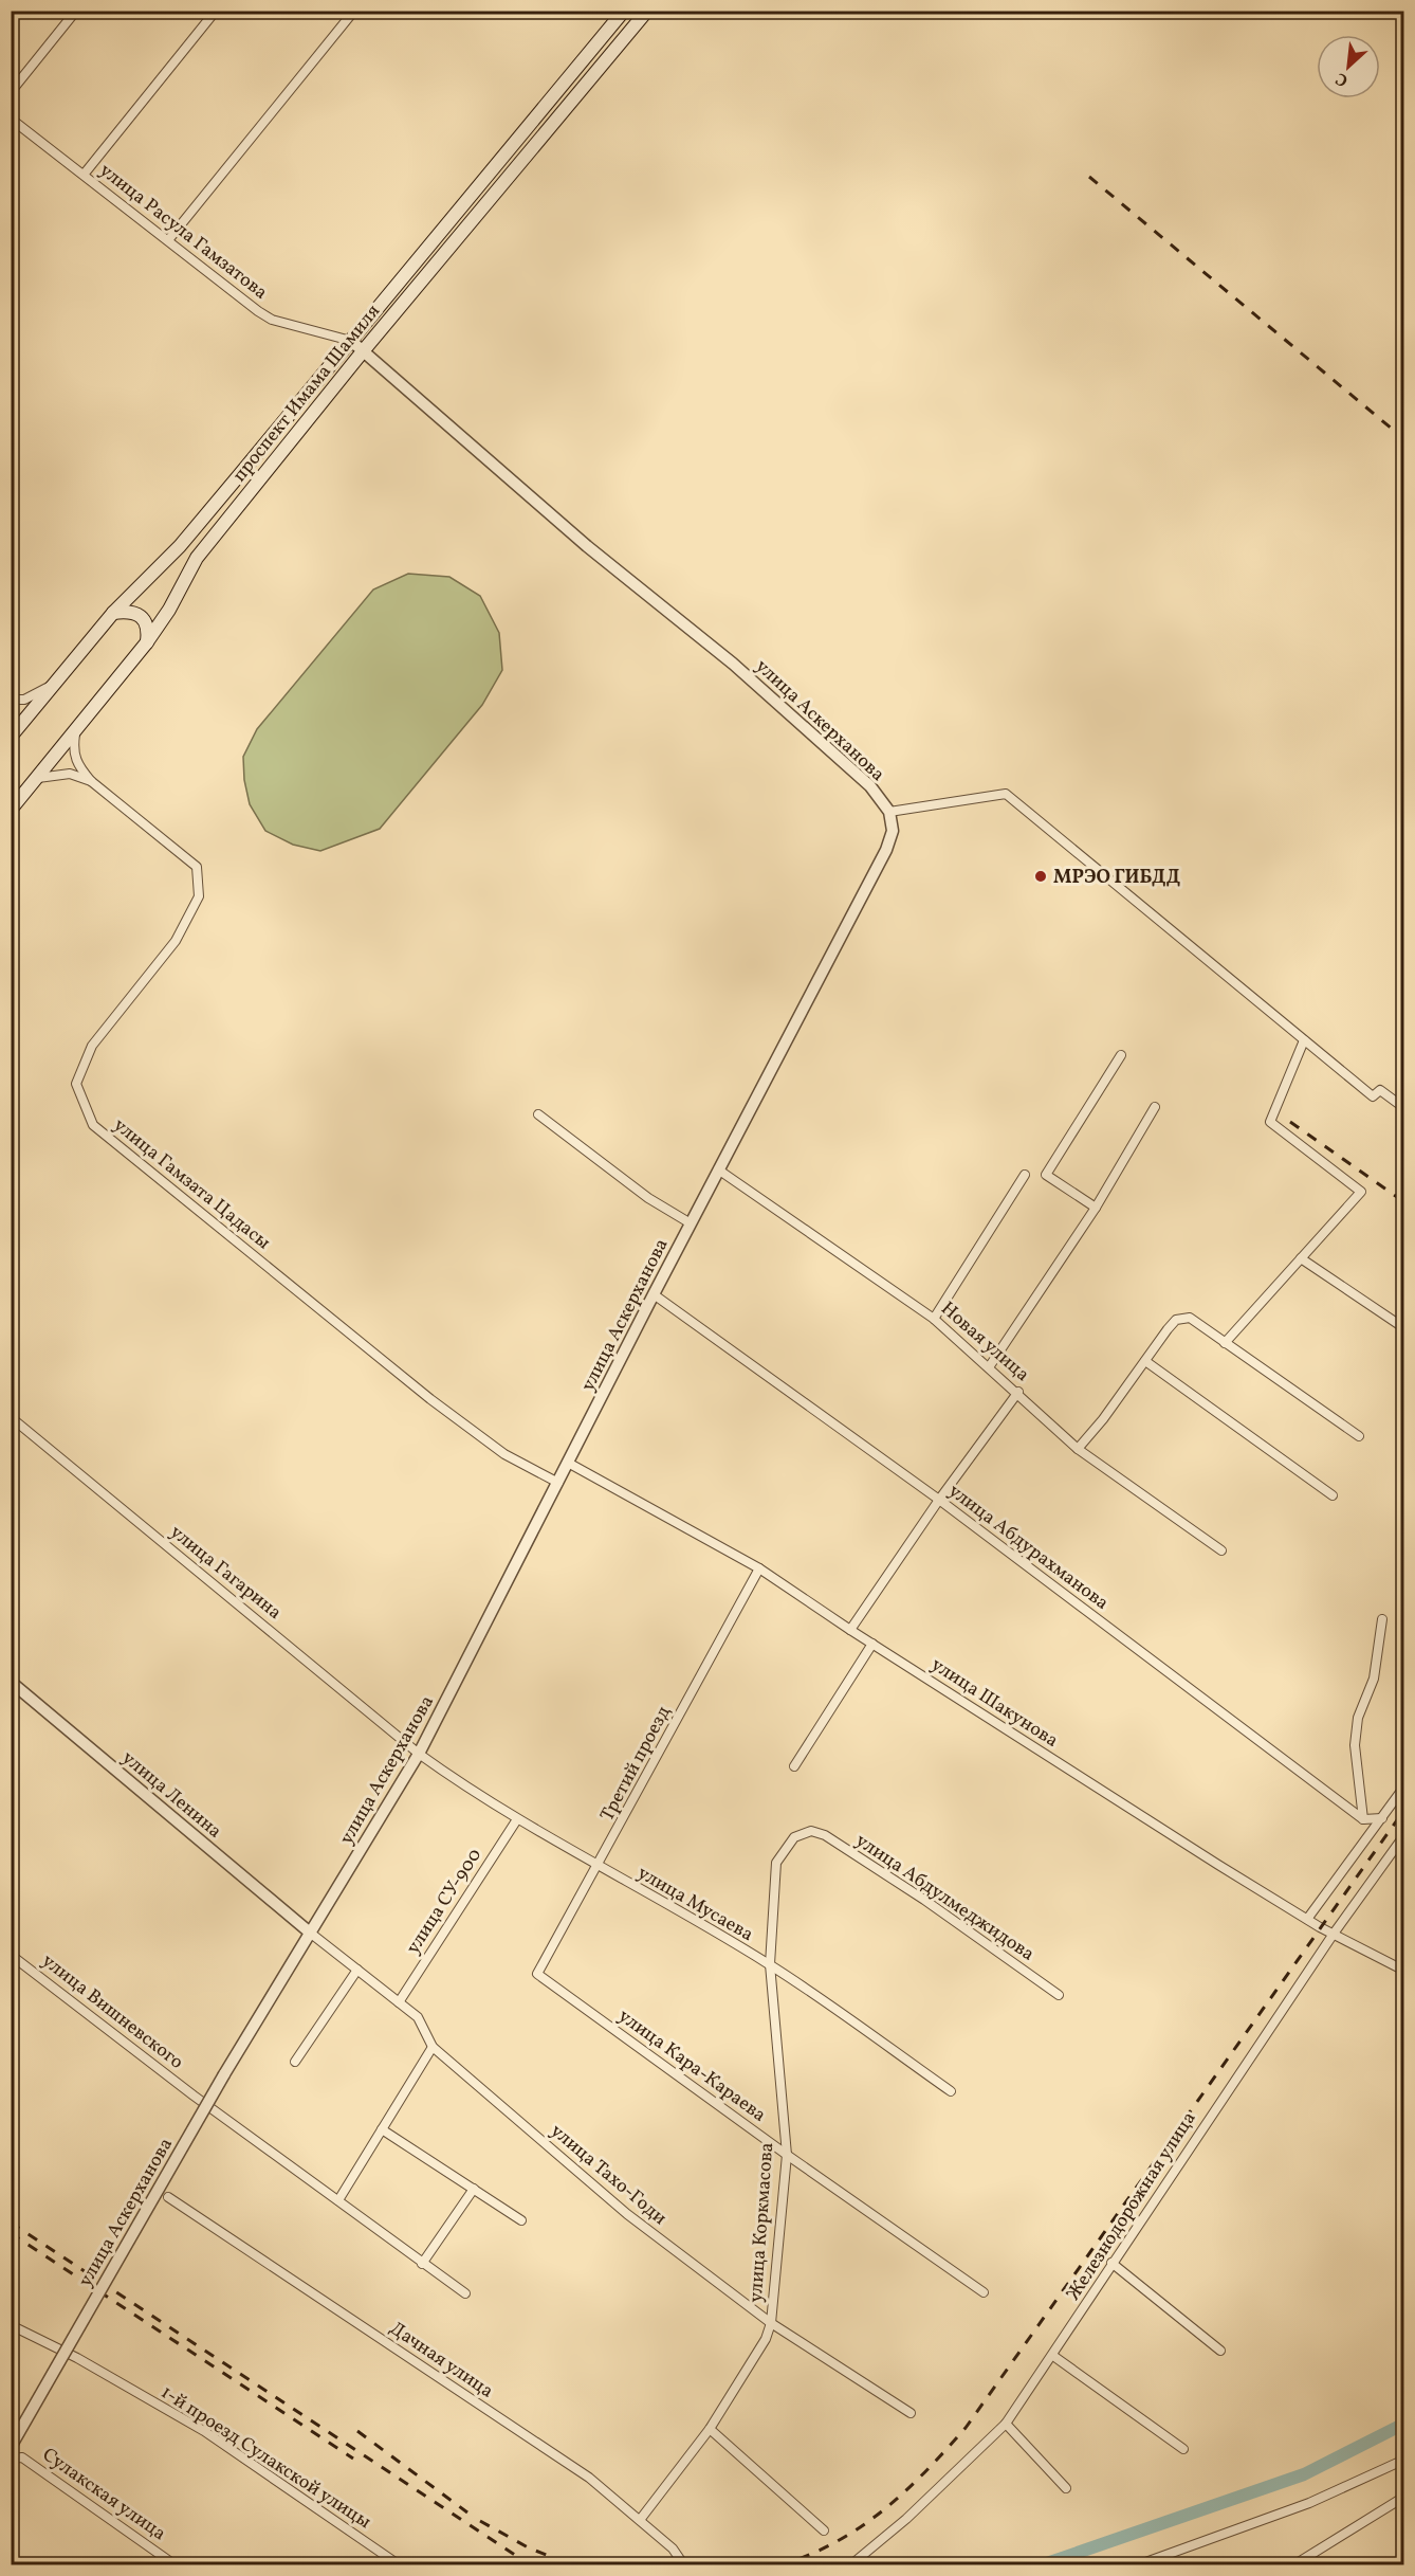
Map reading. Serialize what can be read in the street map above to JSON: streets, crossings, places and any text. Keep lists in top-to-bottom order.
{
  "streets": {
    "main road": ["проспект Имама Шамиля"],
    "street": [
      "улица Расула Гамзатова",
      "улица Аскерханова",
      "улица Гамзата Цадасы",
      "Новая улица",
      "улица Абдурахманова",
      "улица Гагарина",
      "улица Шакунова",
      "Третий проезд",
      "улица Ленина",
      "улица Абдулмеджидова",
      "улица СУ-900",
      "улица Мусаева",
      "улица Вишневского",
      "улица Кара-Караева",
      "улица Тахо-Годи",
      "Железнодорожная улица",
      "улица Коркмасова",
      "Дачная улица",
      "1-й проезд Сулакской улицы",
      "Сулакская улица"
    ]
  },
  "crossings": [
    ["улица Расула Гамзатова", "проспект Имама Шамиля"],
    ["улица Расула Гамзатова", "улица Аскерханова"],
    ["проспект Имама Шамиля", "улица Аскерханова"],
    ["улица Аскерханова", "улица Гамзата Цадасы"],
    ["улица Аскерханова", "Новая улица"],
    ["улица Аскерханова", "улица Абдурахманова"],
    ["улица Аскерханова", "улица Гагарина"],
    ["улица Аскерханова", "улица Шакунова"],
    ["улица Аскерханова", "улица Ленина"],
    ["улица Аскерханова", "улица Мусаева"],
    ["улица Аскерханова", "улица Тахо-Годи"],
    ["улица Гагарина", "улица Мусаева"],
    ["улица Шакунова", "Третий проезд"],
    ["улица Шакунова", "Железнодорожная улица"],
    ["Третий проезд", "улица Мусаева"],
    ["Третий проезд", "улица Кара-Караева"],
    ["улица Ленина", "улица Тахо-Годи"],
    ["улица Абдулмеджидова", "улица Коркмасова"],
    ["улица СУ-900", "улица Мусаева"],
    ["улица СУ-900", "улица Тахо-Годи"],
    ["улица Мусаева", "улица Коркмасова"],
    ["улица Кара-Караева", "улица Коркмасова"],
    ["улица Тахо-Годи", "улица Коркмасова"],
    ["улица Коркмасова", "Дачная улица"]
  ],
  "places": ["МРЭО ГИБДД"],
  "north": "bottom left"
}
